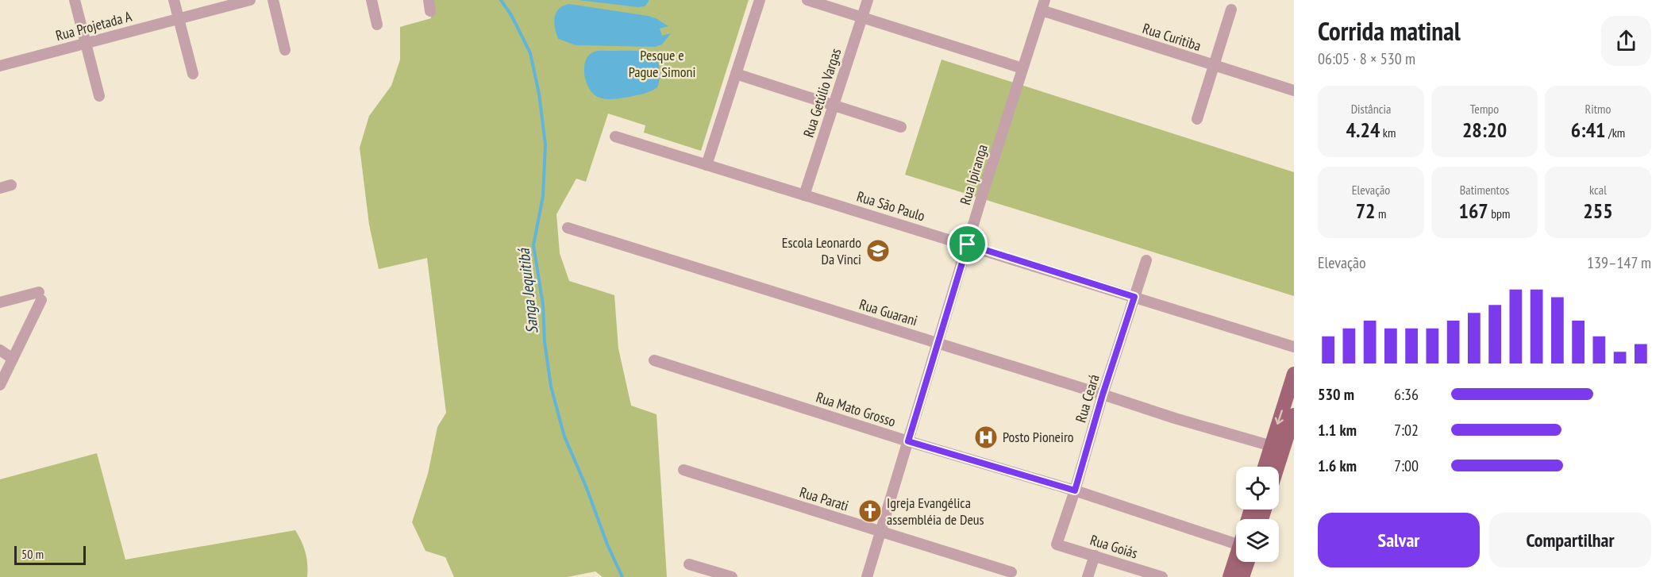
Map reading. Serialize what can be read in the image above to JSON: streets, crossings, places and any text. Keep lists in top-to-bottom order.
{
  "streets": {
    "street": [
      "Rua Projetada A",
      "Rua Curitiba",
      "Rua Getúlio Vargas",
      "Rua Ipiranga",
      "Rua São Paulo",
      "Rua Guarani",
      "Rua Ceará",
      "Rua Mato Grosso",
      "Rua Parati",
      "Rua Goiás"
    ]
  },
  "crossings": [
    ["Rua Curitiba", "Rua Ipiranga"],
    ["Rua Getúlio Vargas", "Rua São Paulo"],
    ["Rua Ipiranga", "Rua São Paulo"],
    ["Rua Ipiranga", "Rua Guarani"],
    ["Rua Ipiranga", "Rua Mato Grosso"],
    ["Rua Ipiranga", "Rua Parati"],
    ["Rua São Paulo", "Rua Ceará"],
    ["Rua Guarani", "Rua Ceará"],
    ["Rua Ceará", "Rua Mato Grosso"],
    ["Rua Ceará", "Rua Goiás"]
  ],
  "water": ["Sanga Jequitibá"],
  "parks": ["Pesque e Pague Simoni"],
  "places": {
    "school or university": ["Escola Leonardo Da Vinci"],
    "hospital": ["Posto Pioneiro"],
    "church": ["Igreja Evangélica assembléia de Deus"]
  },
  "scale_bar": "50 m",
  "page": {
    "heading": ["Corrida matinal", "06:05 · 8 × 530 m"],
    "stats": [
      ["Distância", "4.24 km"],
      ["Tempo", "28:20"],
      ["Ritmo", "6:41 /km"],
      ["Elevação", "72 m"],
      ["Batimentos", "167 bpm"],
      ["kcal", "255"]
    ],
    "chart": ["Elevação", "139–147 m"],
    "list": [
      {
        "name": "530 m",
        "note": "6:36"
      },
      {
        "name": "1.1 km",
        "note": "7:02"
      },
      {
        "name": "1.6 km",
        "note": "7:00"
      }
    ],
    "buttons": ["Salvar", "Compartilhar"],
    "scale": "50 m"
  }
}
